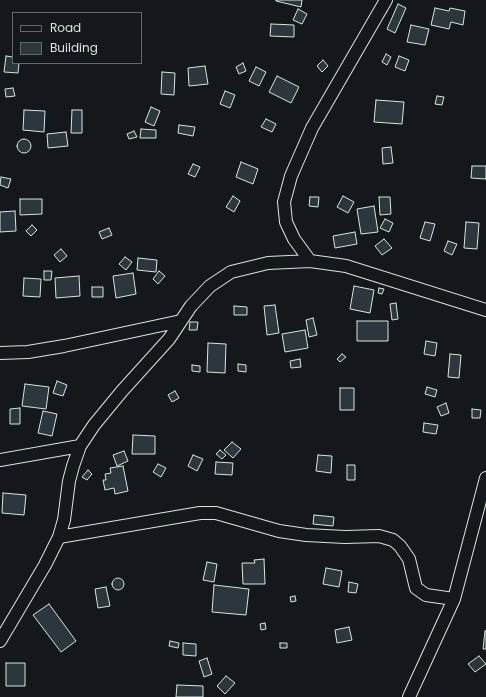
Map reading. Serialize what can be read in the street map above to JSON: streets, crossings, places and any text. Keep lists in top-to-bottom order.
{
  "legend": ["Road", "Building"]
}
